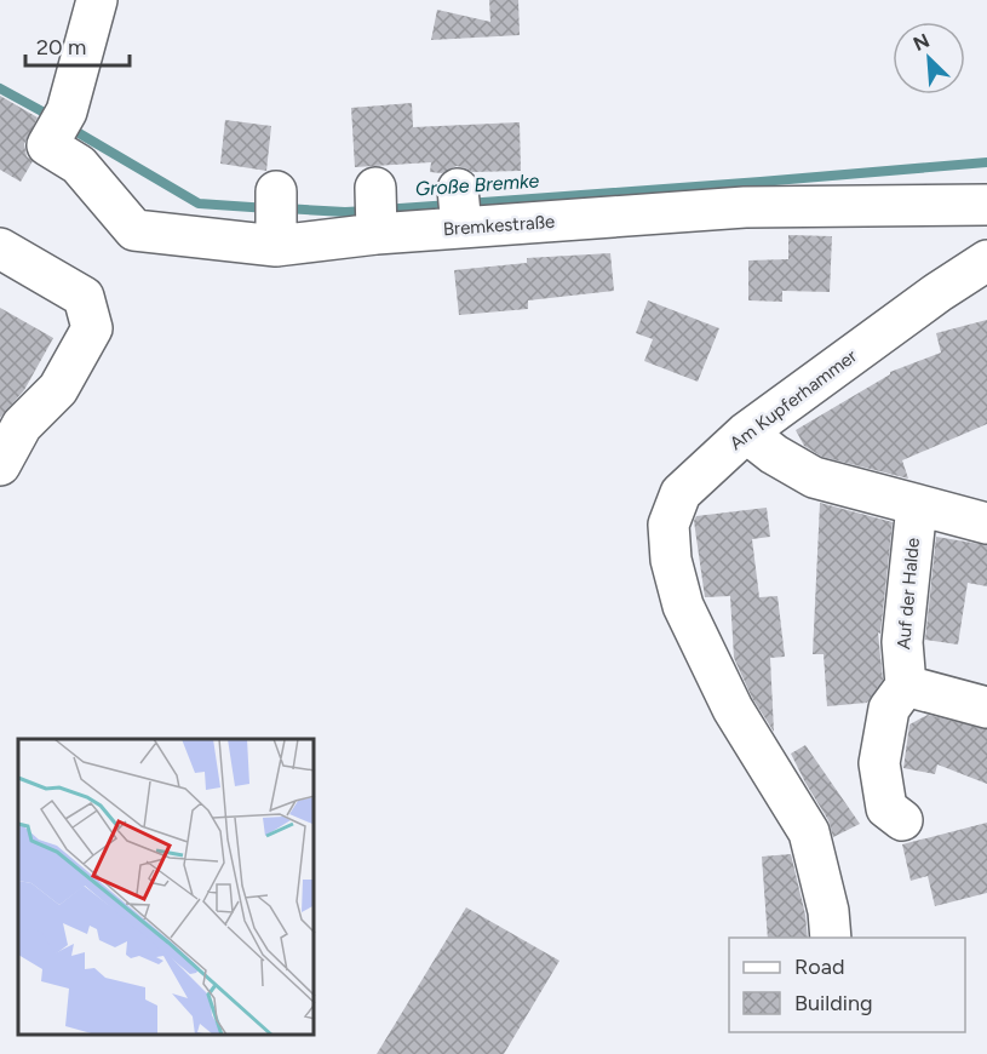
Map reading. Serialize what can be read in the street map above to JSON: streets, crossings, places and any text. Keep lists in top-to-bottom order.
{
  "streets": {
    "street": ["Bremkestraße", "Am Kupferhammer", "Auf der Halde"]
  },
  "water": ["Große Bremke"],
  "legend": ["Road", "Building"],
  "scale_bar": "20 m",
  "north": "top left"
}
